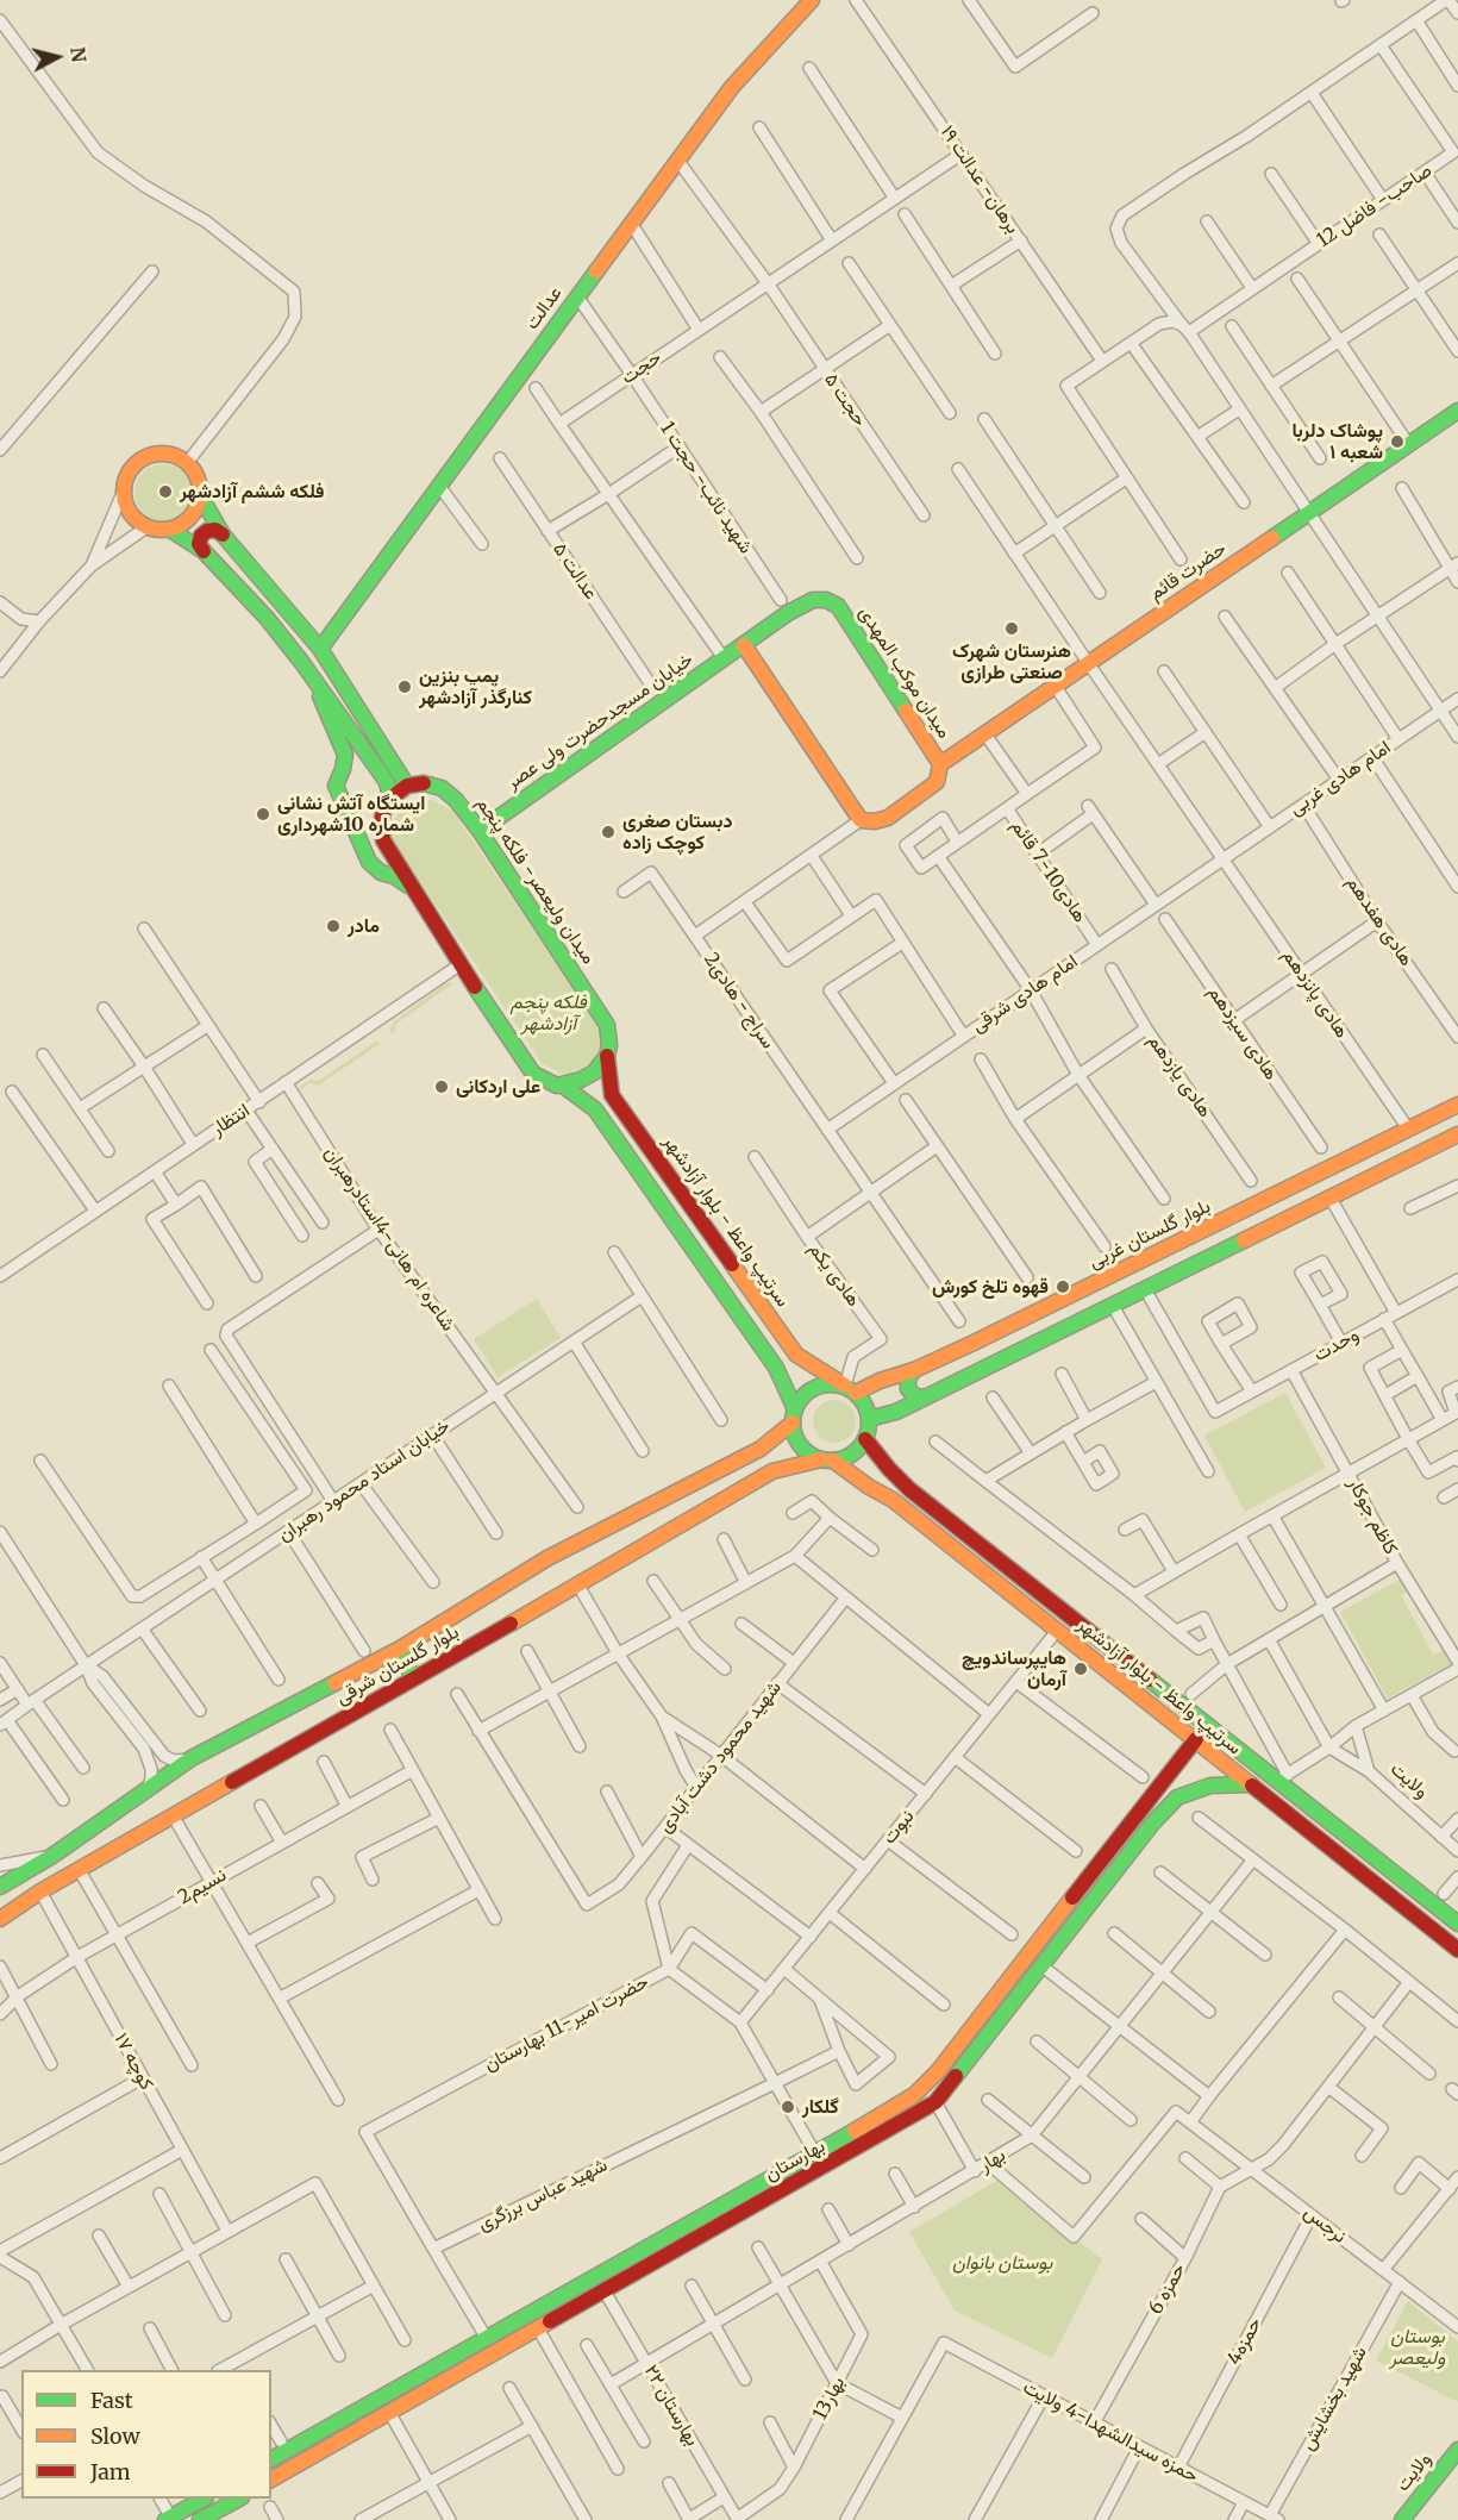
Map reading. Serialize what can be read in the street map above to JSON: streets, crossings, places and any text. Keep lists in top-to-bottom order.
{
  "streets": {
    "main road": [
      "عدالت",
      "حضرت قائم",
      "میدان موکب المهدی",
      "خیابان مسجدحضرت ولی عصر",
      "میدان ولیعصر- فلکه پنجم",
      "سرتیپ واعظ - بلوار آزادشهر",
      "بلوار گلستان غربی",
      "بلوار گلستان شرقی",
      "ولایت",
      "بهارستان"
    ],
    "street": [
      "برهان- عدالت ۱۹",
      "صاحب- فاضل 12",
      "حجت",
      "حجت ۵",
      "شهید نائب- حجت 1",
      "عدالت ۵",
      "امام هادی غربی",
      "هادی10-7 قائم",
      "هادی هفدهم",
      "امام هادی شرقی",
      "هادی پانزدهم",
      "سراج - هادی2",
      "هادی سیزدهم",
      "هادی یازدهم",
      "انتظار",
      "شاعره ام هانی-4استادرهبران",
      "هادی یکم",
      "وحدت",
      "خیابان استاد محمود رهبران",
      "کاظم جوکار",
      "شهید محمود دشت آبادی",
      "نبوت",
      "نسیم2",
      "حضرت امیر-11 بهارستان",
      "کوچه ۱۷",
      "بهار",
      "شهید عباس برزگری",
      "نرجس",
      "حمزه 6",
      "حمزه4",
      "بهار13",
      "شهید بخشایش",
      "بهارستان ۲۲",
      "حمزه سیدالشهدا-4 ولایت"
    ]
  },
  "crossings": [
    ["برهان- عدالت ۱۹", "حجت"],
    ["عدالت", "حجت ۵"],
    ["عدالت", "شهید نائب- حجت 1"],
    ["حجت", "حجت ۵"],
    ["حجت", "شهید نائب- حجت 1"],
    ["حضرت قائم", "میدان موکب المهدی"],
    ["حضرت قائم", "هادی10-7 قائم"],
    ["حضرت قائم", "هادی پانزدهم"],
    ["میدان موکب المهدی", "خیابان مسجدحضرت ولی عصر"],
    ["خیابان مسجدحضرت ولی عصر", "میدان ولیعصر- فلکه پنجم"],
    ["امام هادی غربی", "هادی هفدهم"],
    ["امام هادی غربی", "امام هادی شرقی"],
    ["امام هادی غربی", "هادی پانزدهم"],
    ["هادی10-7 قائم", "امام هادی شرقی"],
    ["میدان ولیعصر- فلکه پنجم", "سرتیپ واعظ - بلوار آزادشهر"],
    ["امام هادی شرقی", "هادی پانزدهم"],
    ["امام هادی شرقی", "سراج - هادی2"],
    ["هادی پانزدهم", "بلوار گلستان غربی"],
    ["انتظار", "شاعره ام هانی-4استادرهبران"],
    ["سرتیپ واعظ - بلوار آزادشهر", "بلوار گلستان غربی"],
    ["سرتیپ واعظ - بلوار آزادشهر", "هادی یکم"],
    ["سرتیپ واعظ - بلوار آزادشهر", "بلوار گلستان شرقی"],
    ["سرتیپ واعظ - بلوار آزادشهر", "نبوت"],
    ["سرتیپ واعظ - بلوار آزادشهر", "بهارستان"],
    ["بلوار گلستان غربی", "هادی یکم"],
    ["بلوار گلستان غربی", "بلوار گلستان شرقی"],
    ["شاعره ام هانی-4استادرهبران", "خیابان استاد محمود رهبران"],
    ["هادی یکم", "بلوار گلستان شرقی"],
    ["وحدت", "کاظم جوکار"],
    ["بلوار گلستان شرقی", "کوچه ۱۷"],
    ["نبوت", "حضرت امیر-11 بهارستان"],
    ["نسیم2", "کوچه ۱۷"],
    ["حضرت امیر-11 بهارستان", "بهارستان"],
    ["حضرت امیر-11 بهارستان", "شهید عباس برزگری"],
    ["بهارستان", "بهارستان ۲۲"],
    ["بهار", "بهار13"],
    ["بهار", "بهارستان ۲۲"],
    ["نرجس", "حمزه4"],
    ["نرجس", "شهید بخشایش"],
    ["حمزه 6", "حمزه سیدالشهدا-4 ولایت"],
    ["حمزه4", "حمزه سیدالشهدا-4 ولایت"],
    ["بهار13", "بهارستان ۲۲"],
    ["شهید بخشایش", "حمزه سیدالشهدا-4 ولایت"]
  ],
  "parks": ["فلکه پنجم آزادشهر", "بوستان بانوان", "بوستان ولیعصر"],
  "places": [
    "پوشاک دلربا شعبه ۱",
    "فلکه ششم آزادشهر",
    "هنرستان شهرک صنعتی طرازی",
    "پمپ بنزین کنارگذر آزادشهر",
    "ایستگاه آتش نشانی شماره 10شهرداری",
    "دبستان صغری کوچک زاده",
    "مادر",
    "علی اردکانی",
    "قهوه تلخ کورش",
    "هایپرساندویچ آرمان",
    "گلکار"
  ],
  "legend": ["Fast", "Slow", "Jam"],
  "north": "right"
}
